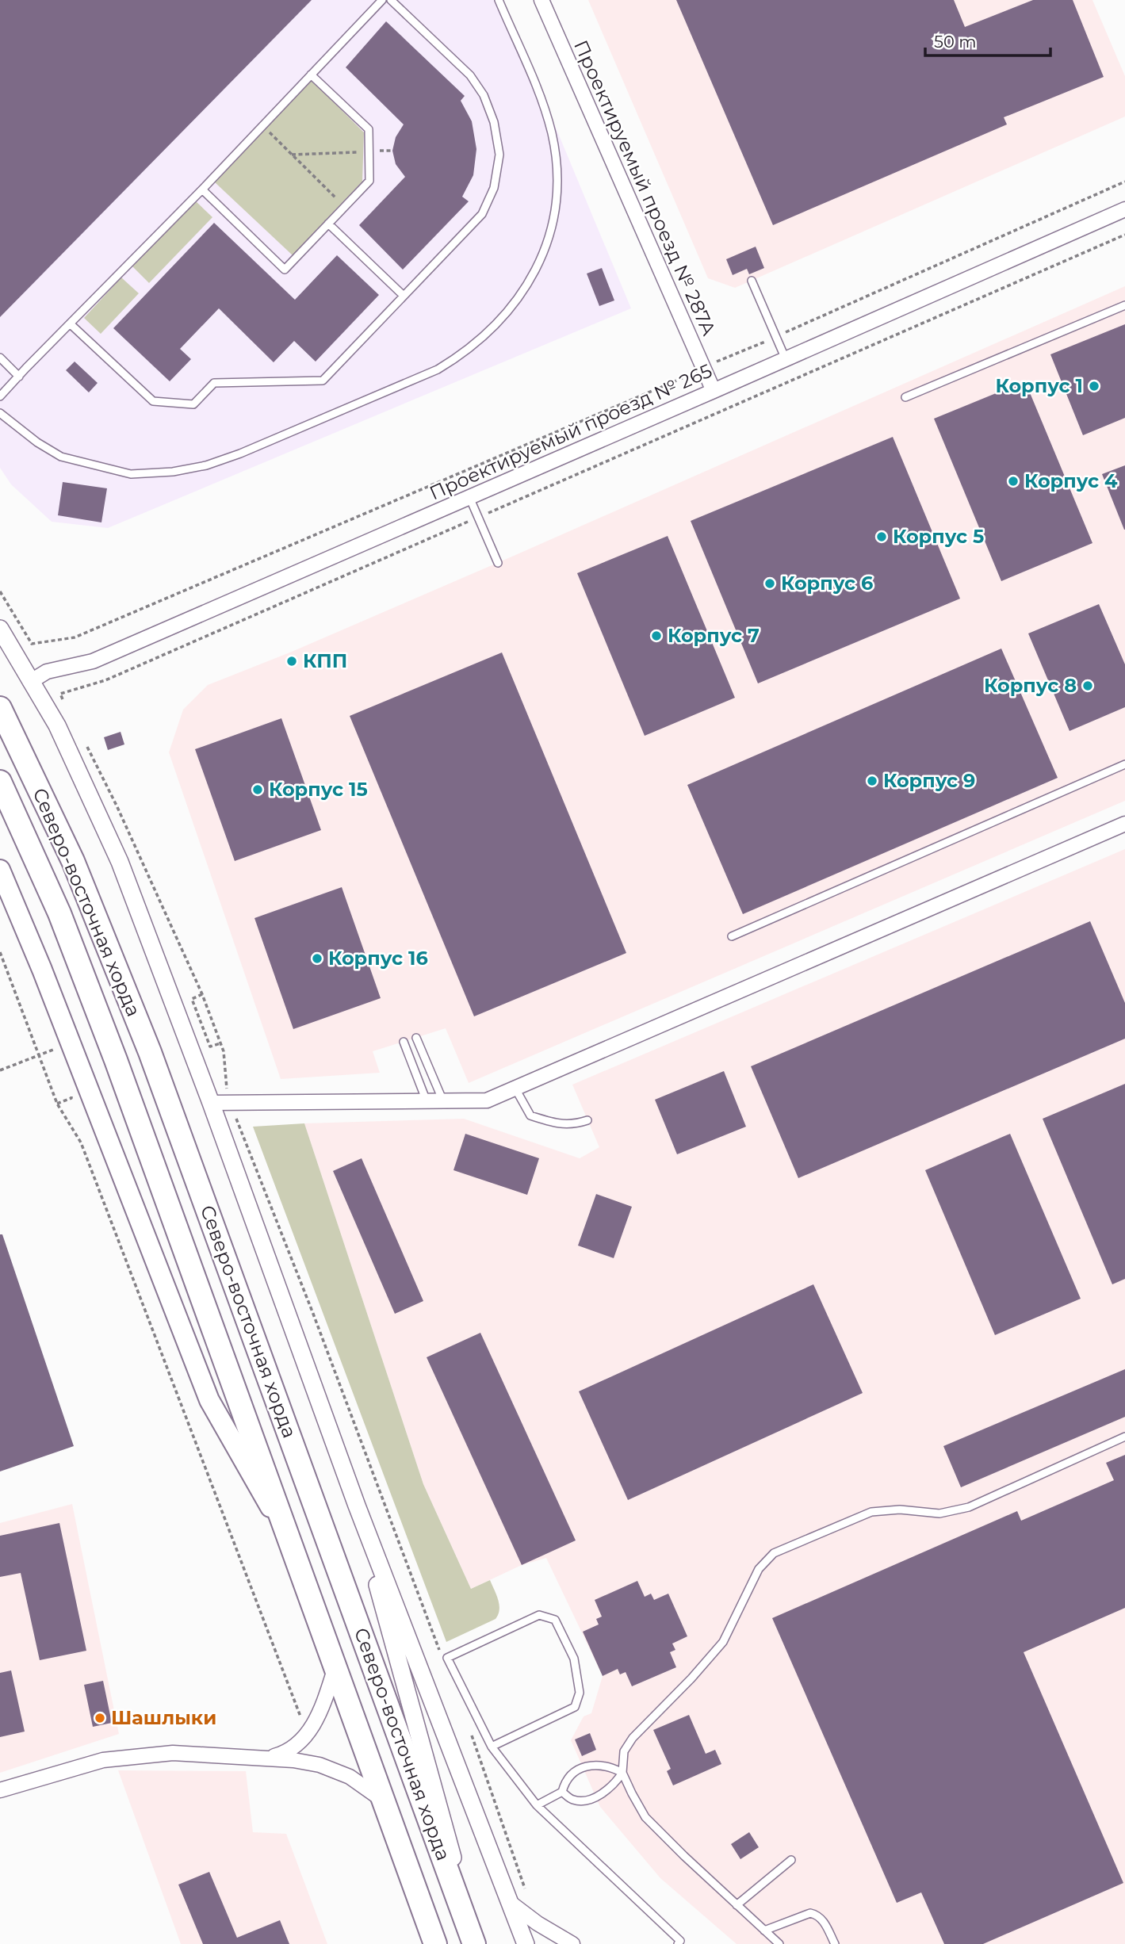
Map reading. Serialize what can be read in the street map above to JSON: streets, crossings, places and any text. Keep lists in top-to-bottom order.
{
  "streets": {
    "highway": ["Северо-восточная хорда"],
    "street": ["Проектируемый проезд № 287А", "Проектируемый проезд № 265"]
  },
  "crossings": [
    ["Проектируемый проезд № 287А", "Проектируемый проезд № 265"]
  ],
  "places": [
    "Корпус 1",
    "Корпус 4",
    "Корпус 5",
    "Корпус 6",
    "Корпус 7",
    "КПП",
    "Корпус 8",
    "Корпус 9",
    "Корпус 15",
    "Корпус 16",
    "Шашлыки"
  ],
  "scale_bar": "50 m"
}
